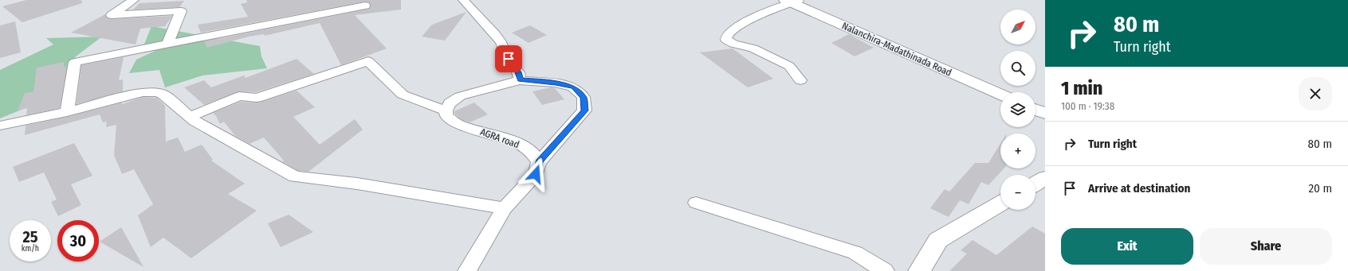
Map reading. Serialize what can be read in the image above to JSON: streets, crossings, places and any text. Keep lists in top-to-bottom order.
{
  "streets": {
    "street": ["Nalanchira-Madathinada Road", "AGRA road"]
  },
  "north": "top right",
  "page": {
    "turn": ["80 m", "Turn right"],
    "map_buttons": ["+", "−"],
    "heading": ["1 min", "100 m · 19:38"],
    "list": [
      {
        "name": "Turn right",
        "value": "80 m"
      },
      {
        "name": "Arrive at destination",
        "value": "20 m"
      }
    ],
    "speed": "25 km/h",
    "limit": "30",
    "buttons": ["Exit", "Share"]
  }
}
